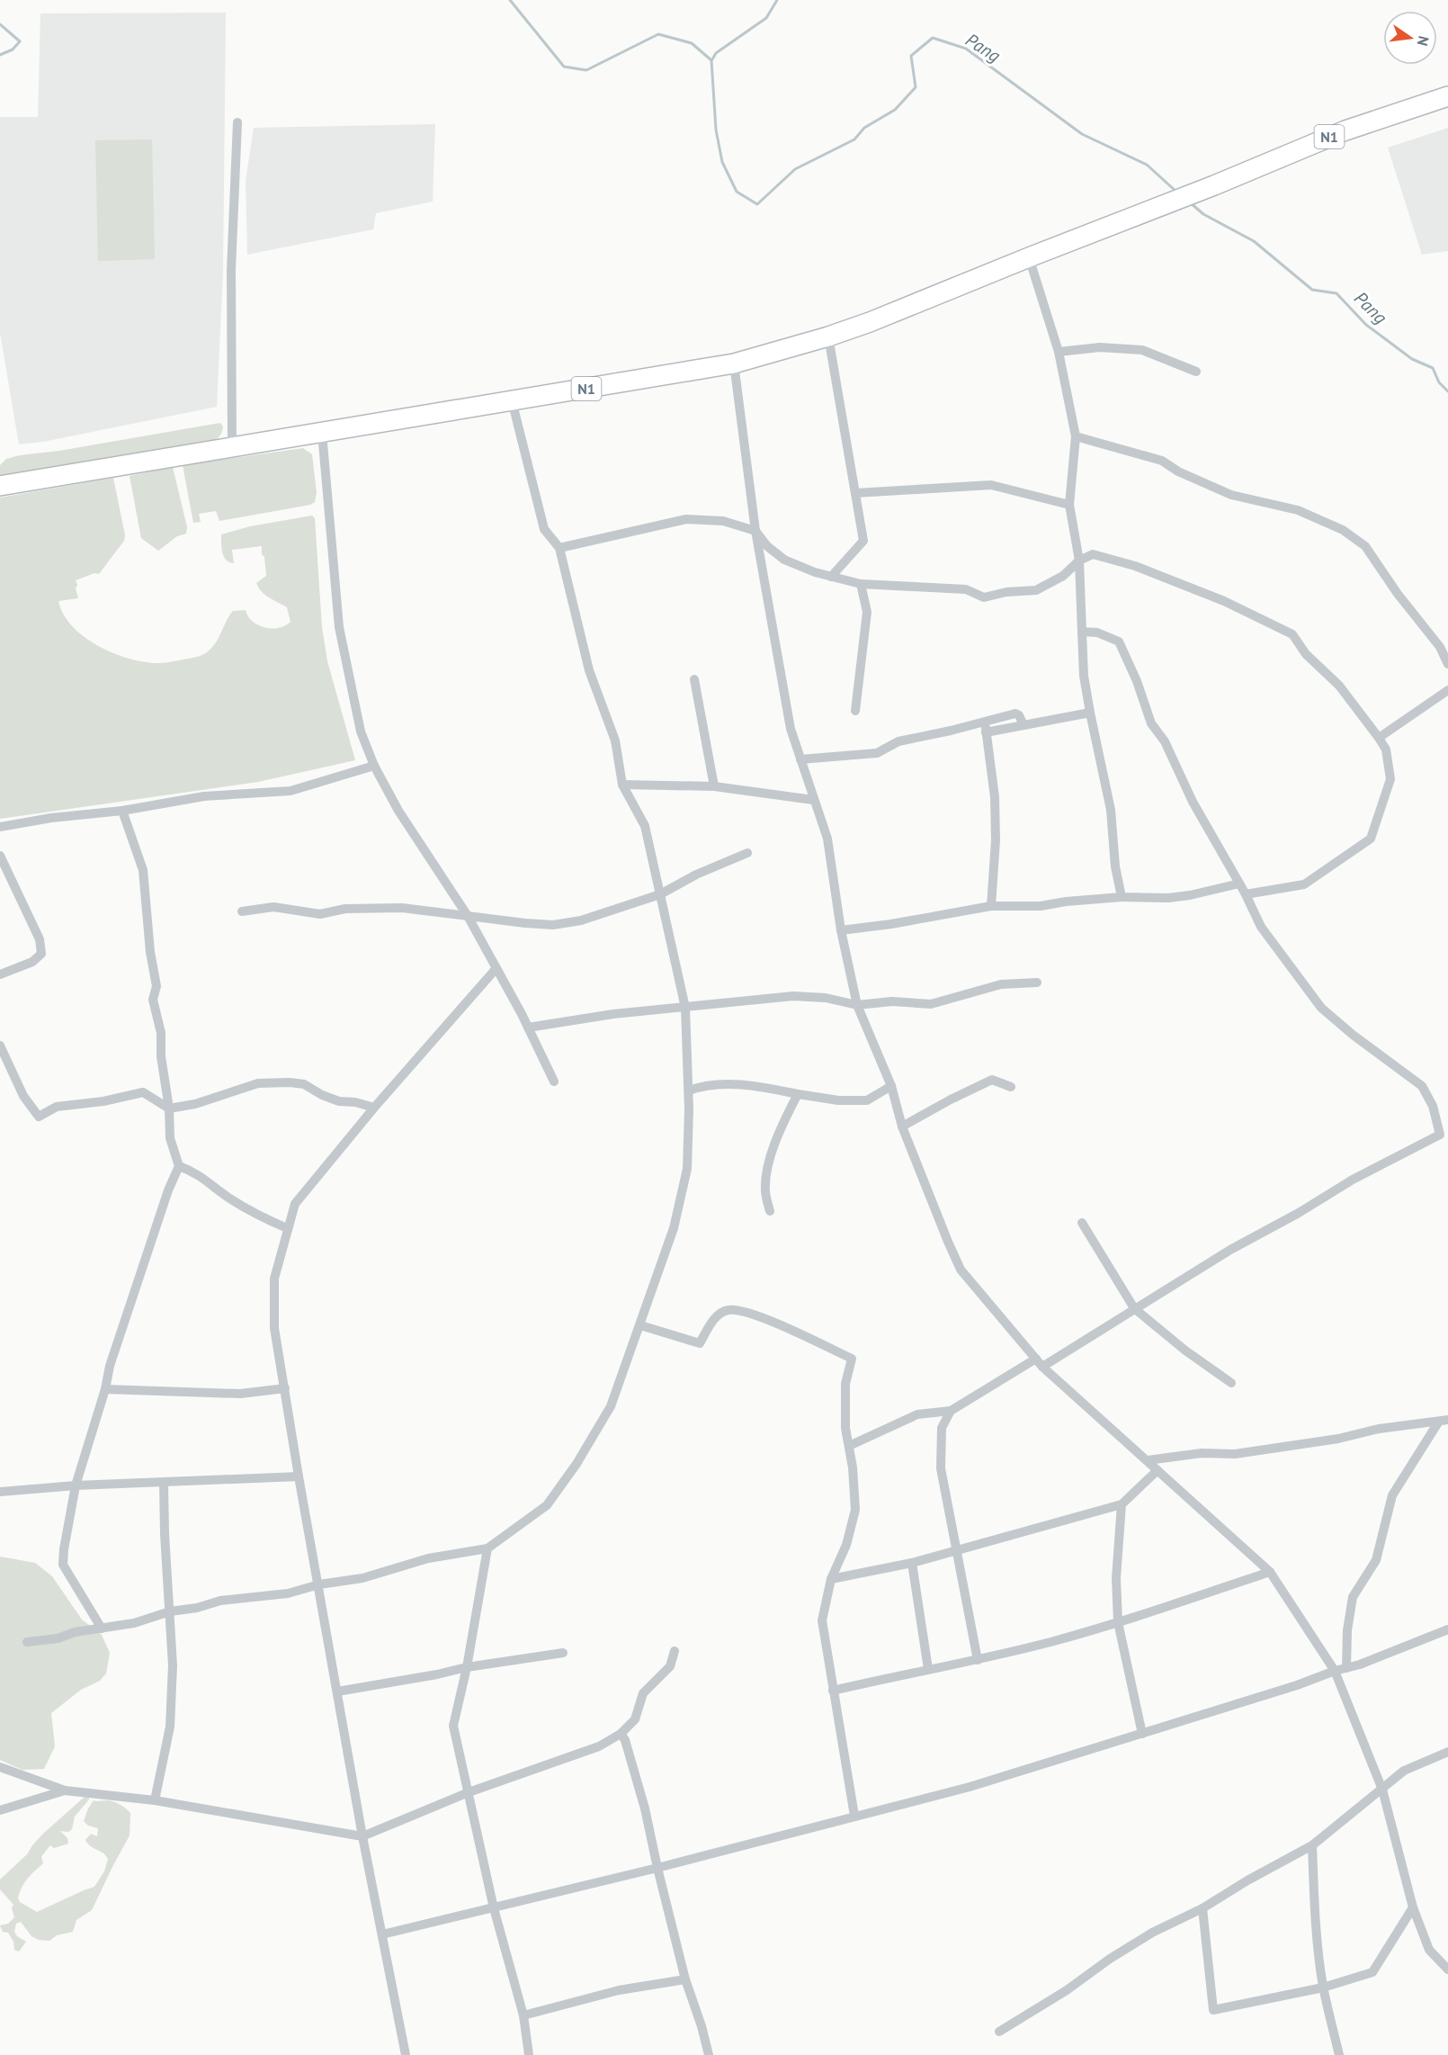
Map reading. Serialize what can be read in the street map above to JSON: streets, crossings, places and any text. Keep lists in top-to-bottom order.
{
  "streets": {
    "highway": ["N1"]
  },
  "water": ["Pang"],
  "north": "right"
}
